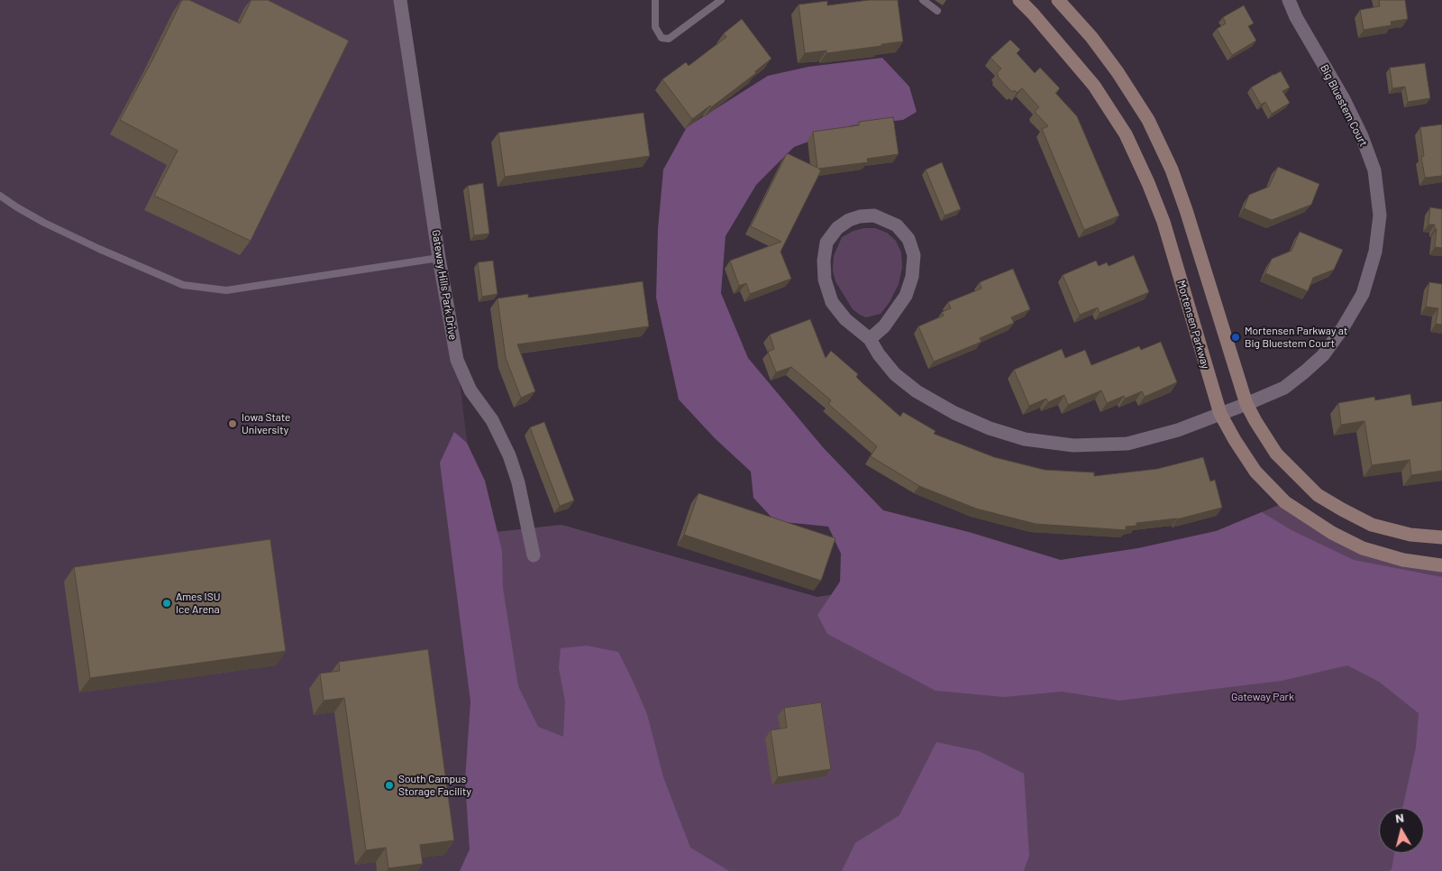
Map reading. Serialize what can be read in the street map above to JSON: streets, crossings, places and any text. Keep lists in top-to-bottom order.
{
  "streets": {
    "street": ["Big Bluestem Court", "Gateway Hills Park Drive", "Mortensen Parkway"]
  },
  "crossings": [
    ["Big Bluestem Court", "Mortensen Parkway"]
  ],
  "parks": ["Gateway Park"],
  "places": [
    "Mortensen Parkway at Big Bluestem Court",
    "Iowa State University",
    "Ames ISU Ice Arena",
    "South Campus Storage Facility"
  ],
  "north": "top"
}
